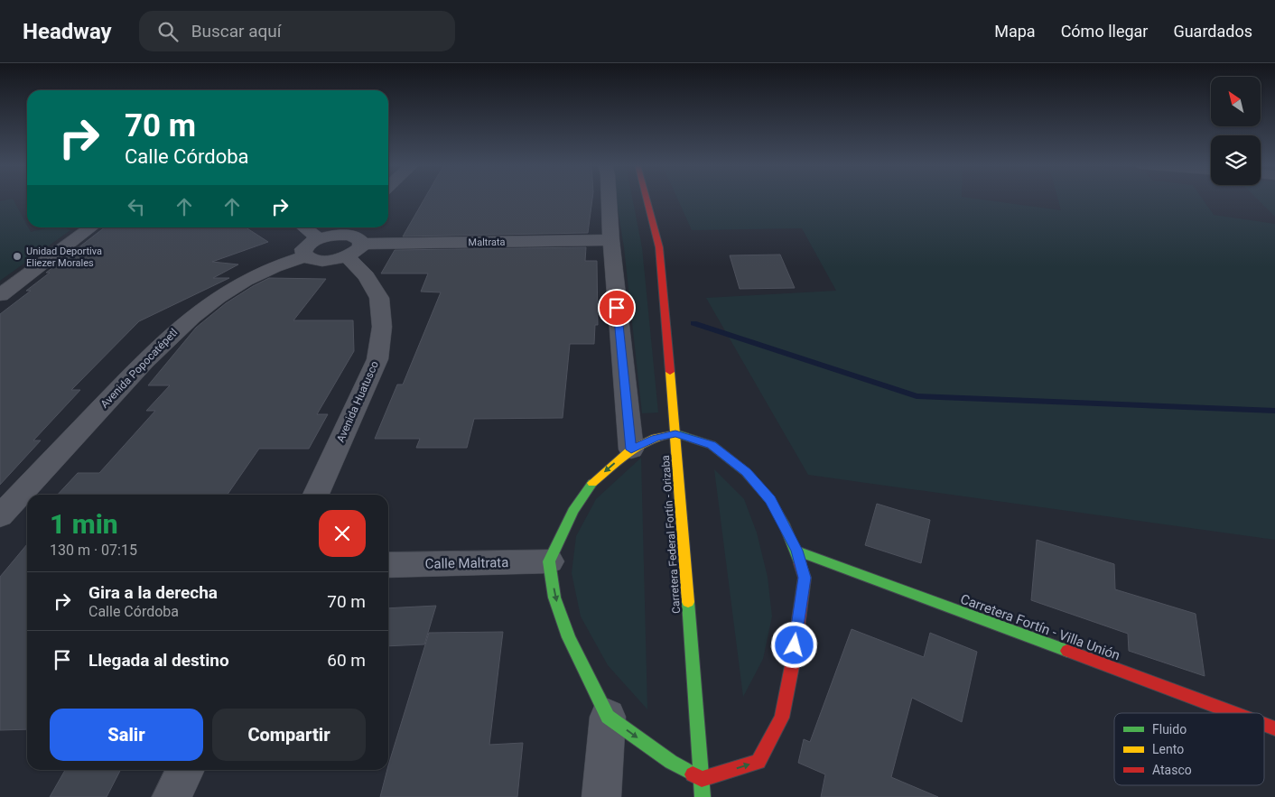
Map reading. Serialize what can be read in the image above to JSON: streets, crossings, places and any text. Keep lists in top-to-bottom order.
{
  "streets": {
    "main road": ["Carretera Federal Fortín - Orizaba", "Carretera Fortín - Villa Unión"],
    "street": [
      "Maltrata",
      "Avenida Popocatépetl",
      "Avenida Huatusco",
      "Calle Maltrata"
    ]
  },
  "crossings": [
    ["Maltrata", "Avenida Popocatépetl"],
    ["Maltrata", "Avenida Huatusco"]
  ],
  "places": ["Unidad Deportiva Eliezer Morales"],
  "legend": ["Fluido", "Lento", "Atasco"],
  "north": "top left",
  "page": {
    "header": "Headway",
    "search": "Buscar aquí",
    "nav": ["Mapa", "Cómo llegar", "Guardados"],
    "turn": ["70 m", "Calle Córdoba"],
    "heading": ["1 min", "130 m · 07:15"],
    "list": [
      {
        "name": "Gira a la derecha",
        "note": "Calle Córdoba",
        "value": "70 m"
      },
      {
        "name": "Llegada al destino",
        "value": "60 m"
      }
    ],
    "buttons": ["Salir", "Compartir"]
  }
}
